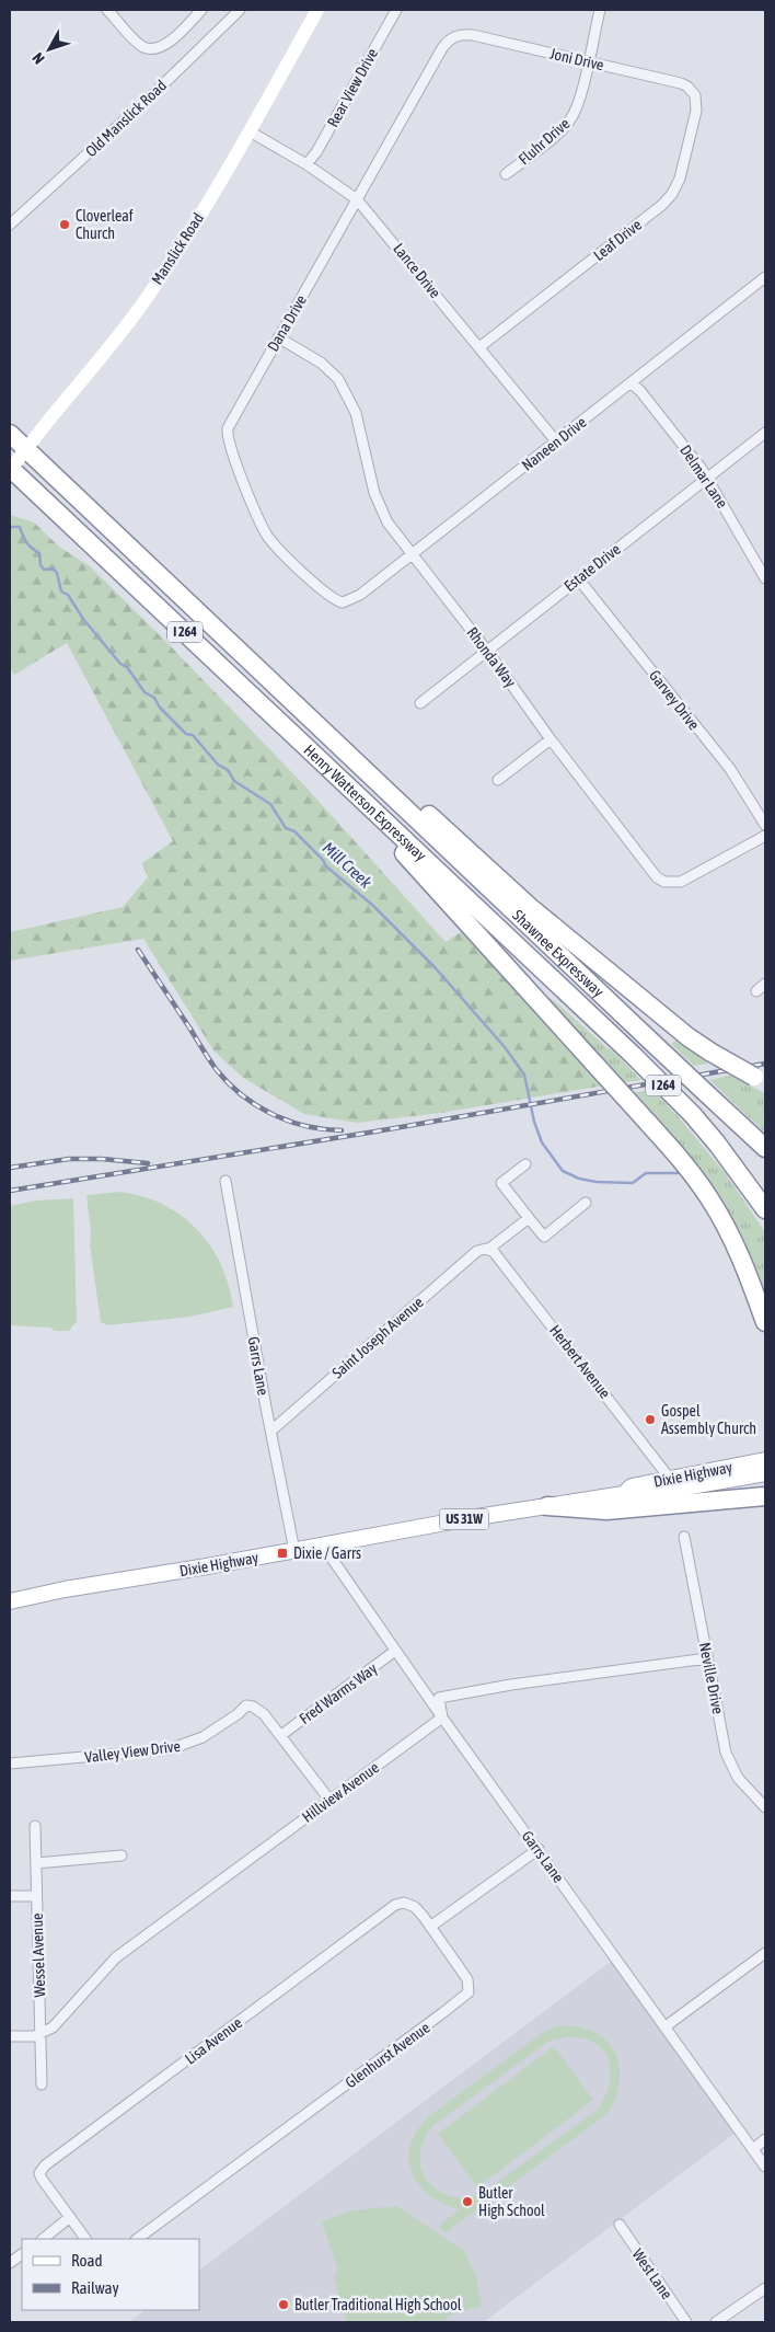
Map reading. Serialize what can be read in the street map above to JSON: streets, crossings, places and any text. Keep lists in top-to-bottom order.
{
  "streets": {
    "highway": ["I 264", "Henry Watterson Expressway", "Shawnee Expressway"],
    "main road": ["Manslick Road", "Dixie Highway", "US 31W"],
    "street": [
      "Joni Drive",
      "Rear View Drive",
      "Old Manslick Road",
      "Fluhr Drive",
      "Leaf Drive",
      "Lance Drive",
      "Dana Drive",
      "Naneen Drive",
      "Delmar Lane",
      "Estate Drive",
      "Rhonda Way",
      "Garvey Drive",
      "Saint Joseph Avenue",
      "Herbert Avenue",
      "Garrs Lane",
      "Neville Drive",
      "Fred Warms Way",
      "Valley View Drive",
      "Hillview Avenue",
      "Wessel Avenue",
      "Lisa Avenue",
      "Glenhurst Avenue",
      "West Lane"
    ]
  },
  "crossings": [
    ["Joni Drive", "Fluhr Drive"],
    ["Joni Drive", "Leaf Drive"],
    ["Joni Drive", "Dana Drive"],
    ["Rear View Drive", "Lance Drive"],
    ["Leaf Drive", "Lance Drive"],
    ["Manslick Road", "Lance Drive"],
    ["Manslick Road", "Henry Watterson Expressway"],
    ["Lance Drive", "Dana Drive"],
    ["Lance Drive", "Naneen Drive"],
    ["Dana Drive", "Naneen Drive"],
    ["Dana Drive", "Rhonda Way"],
    ["Naneen Drive", "Delmar Lane"],
    ["Naneen Drive", "Rhonda Way"],
    ["Delmar Lane", "Estate Drive"],
    ["Estate Drive", "Rhonda Way"],
    ["Estate Drive", "Garvey Drive"],
    ["I 264", "Henry Watterson Expressway"],
    ["Henry Watterson Expressway", "Shawnee Expressway"],
    ["Saint Joseph Avenue", "Herbert Avenue"],
    ["Saint Joseph Avenue", "Garrs Lane"],
    ["Herbert Avenue", "Dixie Highway"],
    ["Garrs Lane", "Dixie Highway"],
    ["Garrs Lane", "Fred Warms Way"],
    ["Garrs Lane", "Hillview Avenue"],
    ["Fred Warms Way", "Valley View Drive"],
    ["Valley View Drive", "Hillview Avenue"],
    ["Hillview Avenue", "Wessel Avenue"],
    ["Lisa Avenue", "Glenhurst Avenue"]
  ],
  "water": ["Mill Creek"],
  "places": {
    "other": [
      "Cloverleaf Church",
      "Gospel Assembly Church",
      "Butler High School",
      "Butler Traditional High School"
    ],
    "transit": ["Dixie / Garrs"]
  },
  "legend": ["Road", "Railway"],
  "north": "bottom left"
}
